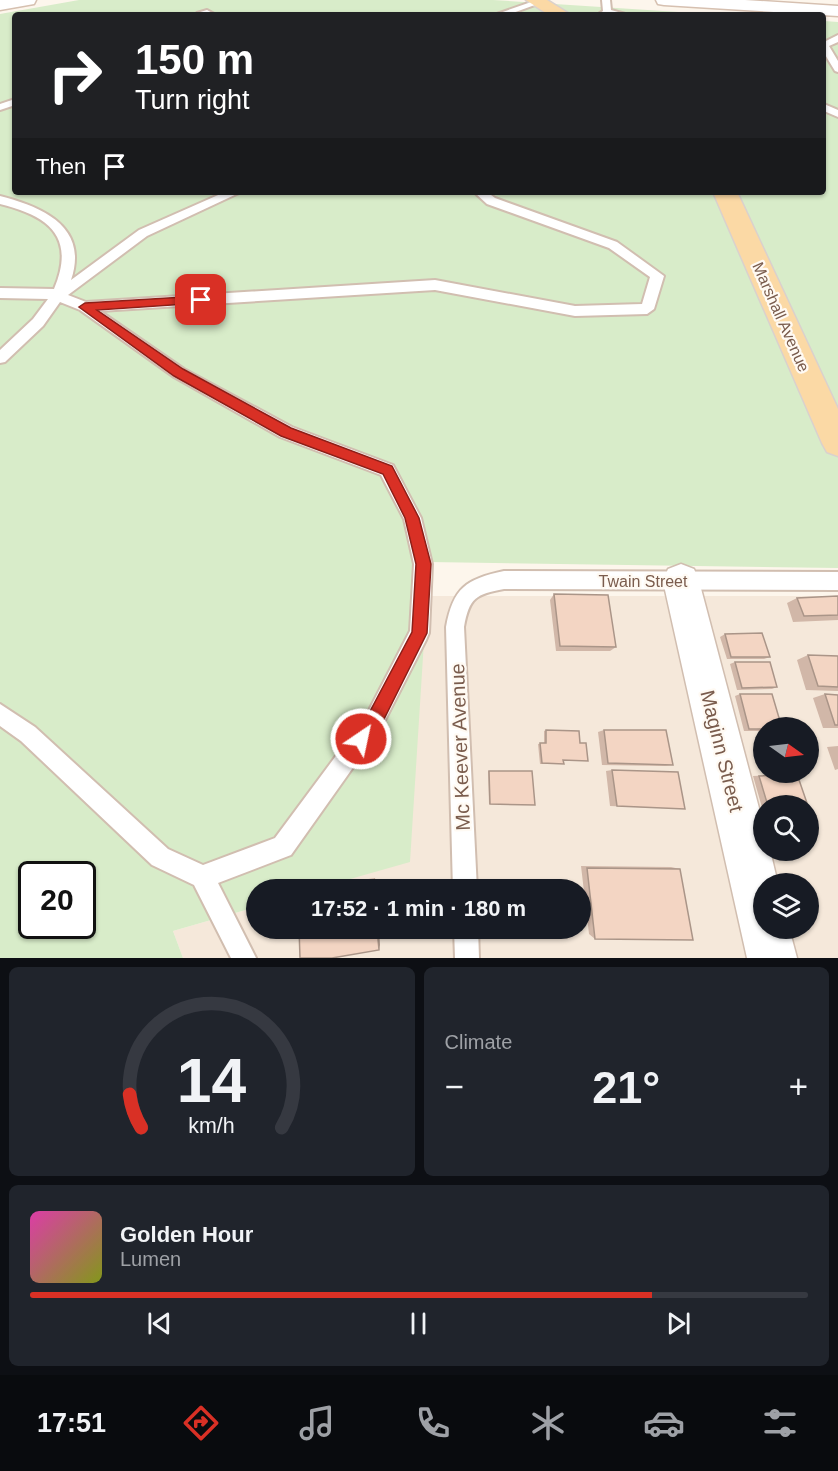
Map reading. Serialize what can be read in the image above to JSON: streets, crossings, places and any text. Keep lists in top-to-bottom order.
{
  "streets": {
    "main road": ["Marshall Avenue"],
    "street": ["Maginn Street"],
    "lane": ["Twain Street", "Mc Keever Avenue"]
  },
  "crossings": [
    ["Twain Street", "Mc Keever Avenue"],
    ["Twain Street", "Maginn Street"]
  ],
  "north": "right",
  "page": {
    "turn": ["150 m", "Turn right"],
    "then": "Then",
    "limit": "20",
    "trip": "17:52 · 1 min · 180 m",
    "tile": "Climate",
    "heat": ["−", "21°", "+"],
    "song": ["Golden Hour", "Lumen"],
    "tabs": "17:51",
    "gauge": ["14", "km/h"]
  }
}
